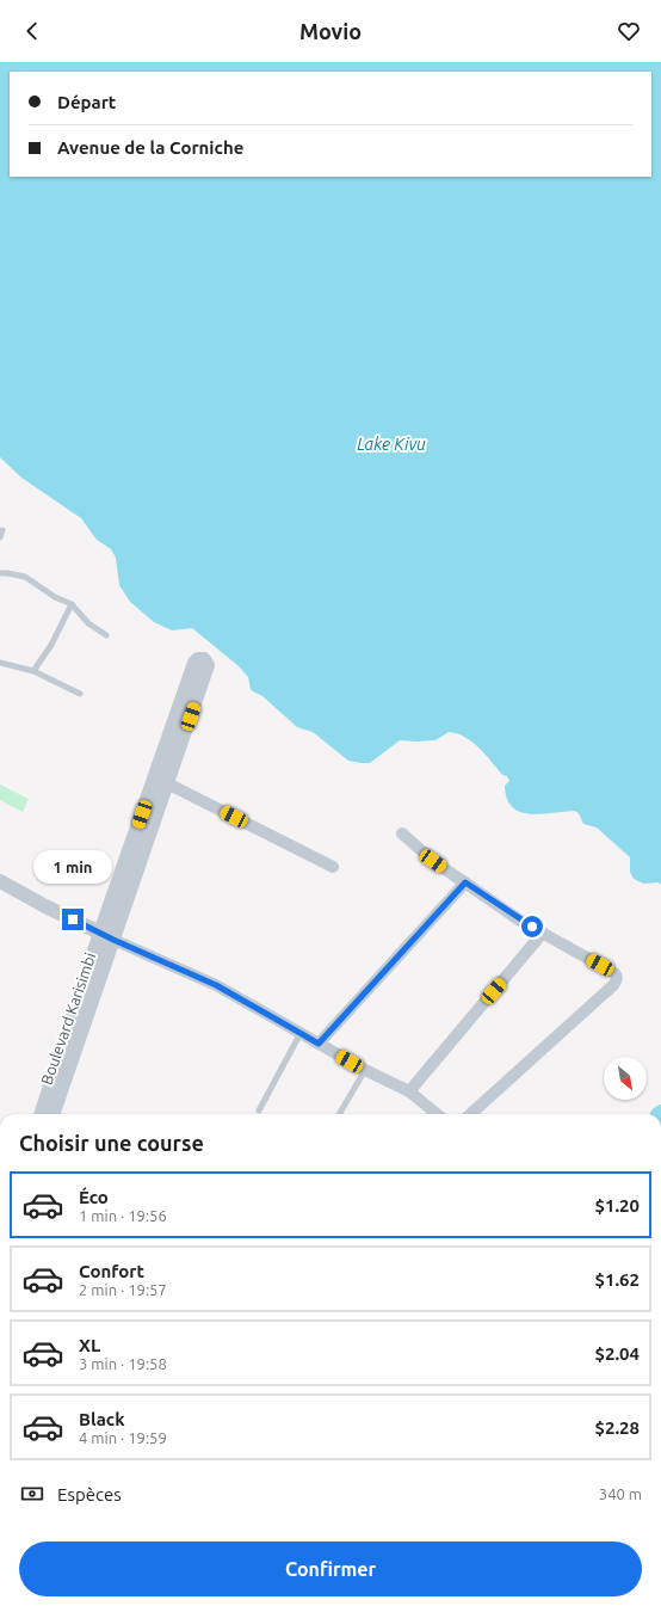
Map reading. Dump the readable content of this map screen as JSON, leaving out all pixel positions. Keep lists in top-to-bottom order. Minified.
{"streets":{"street":["Boulevard Karisimbi"]},"water":["Lake Kivu"],"north":"bottom right","page":{"header":"Movio","banner":["Départ","Avenue de la Corniche"],"bubble":"1 min","heading":"Choisir une course","list":[{"name":"Éco","note":"1 min · 19:56","value":"$1.20"},{"name":"Confort","note":"2 min · 19:57","value":"$1.62"},{"name":"XL","note":"3 min · 19:58","value":"$2.04"},{"name":"Black","note":"4 min · 19:59","value":"$2.28"}],"pay":["Espèces","340 m"],"buttons":"Confirmer"}}
